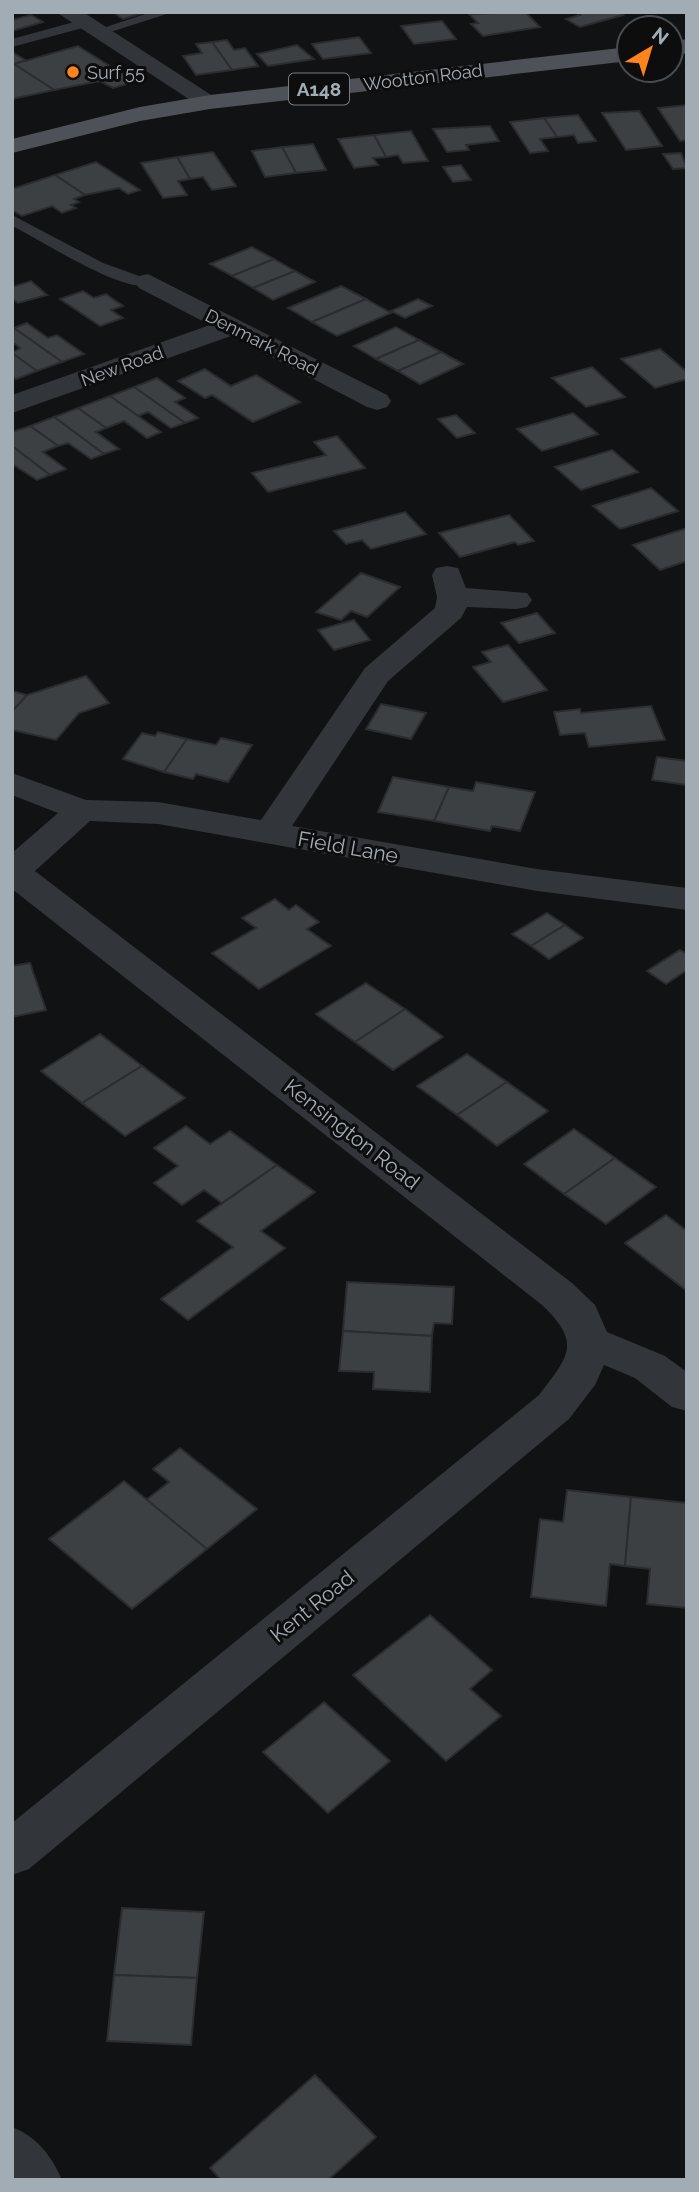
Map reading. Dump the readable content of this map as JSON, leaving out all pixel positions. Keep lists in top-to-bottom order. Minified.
{"streets":{"main road":["Wootton Road","A148"],"street":["Denmark Road","New Road","Field Lane","Kensington Road","Kent Road"]},"crossings":[["Denmark Road","New Road"],["Kensington Road","Kent Road"]],"places":["Surf 55"],"north":"top right"}
